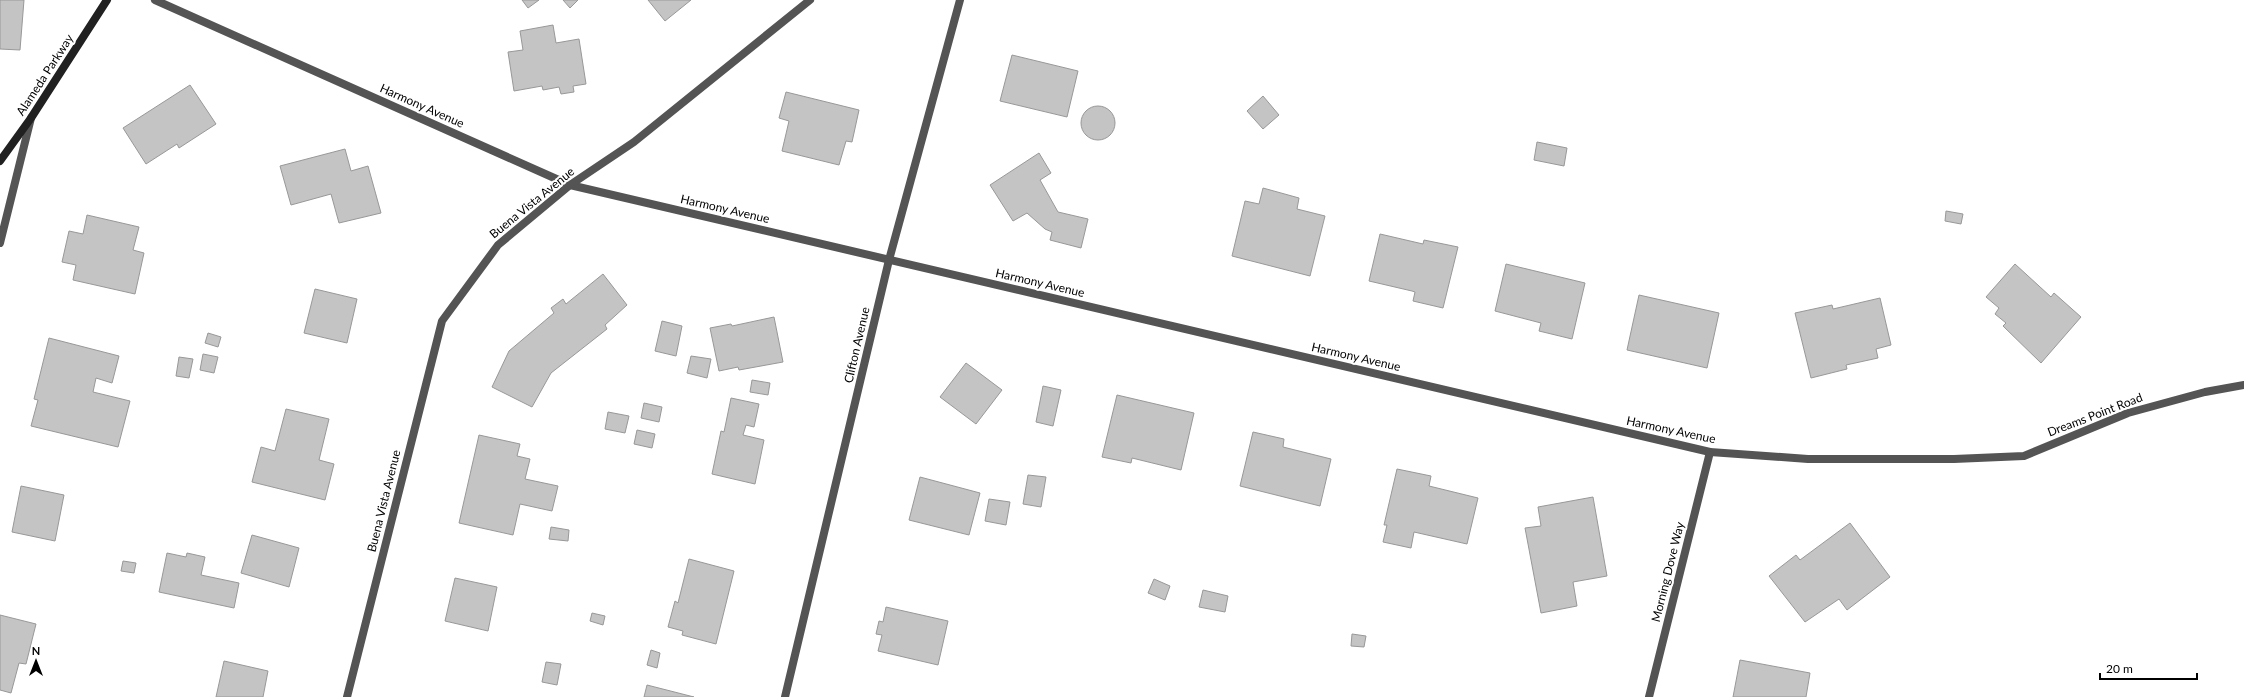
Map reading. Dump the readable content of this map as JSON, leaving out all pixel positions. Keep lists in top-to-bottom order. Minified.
{"streets":{"street":["Alameda Parkway","Harmony Avenue","Buena Vista Avenue","Clifton Avenue","Dreams Point Road","Morning Dove Way"]},"crossings":[["Harmony Avenue","Buena Vista Avenue"],["Harmony Avenue","Clifton Avenue"],["Harmony Avenue","Dreams Point Road"],["Harmony Avenue","Morning Dove Way"]],"scale_bar":"20 m","north":"top"}
